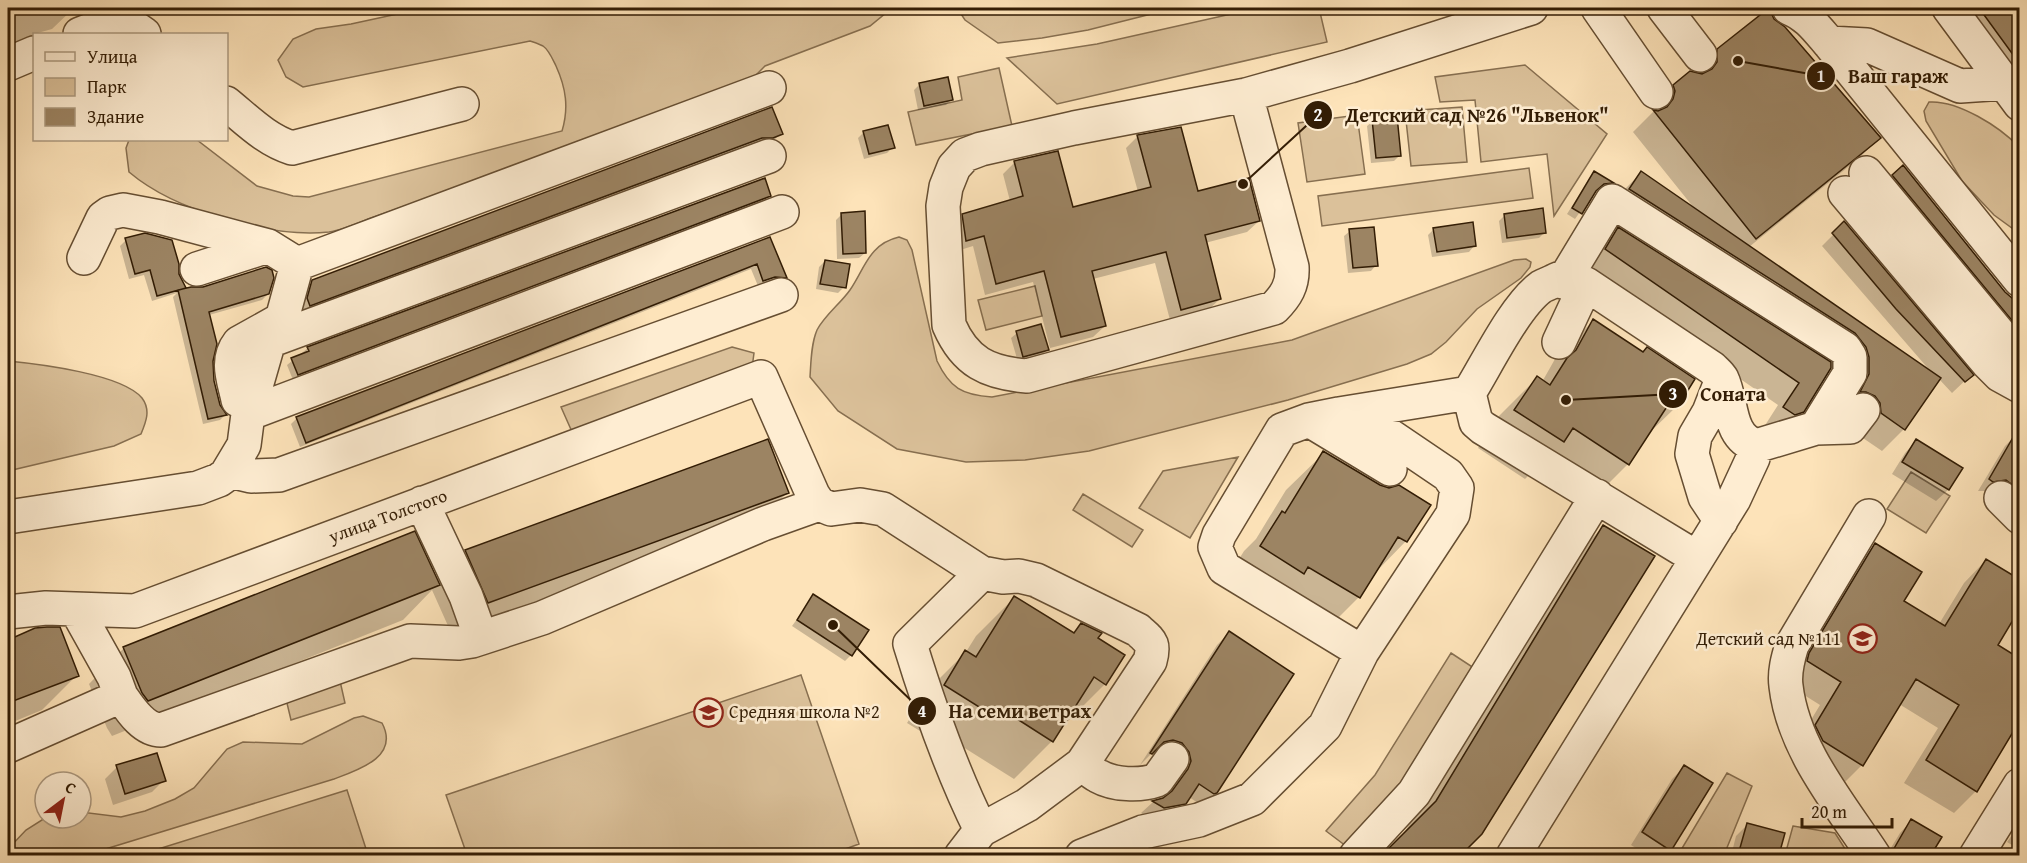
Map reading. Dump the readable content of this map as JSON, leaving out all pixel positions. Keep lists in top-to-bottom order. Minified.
{"streets":{"street":["улица Толстого"]},"places":{"other":["Ваш гараж","Детский сад №26 \"Львенок\"","Соната","На семи ветрах"],"school or university":["Детский сад №111","Средняя школа №2"]},"legend":["Улица","Парк","Здание"],"scale_bar":"20 m","north":"top right"}
